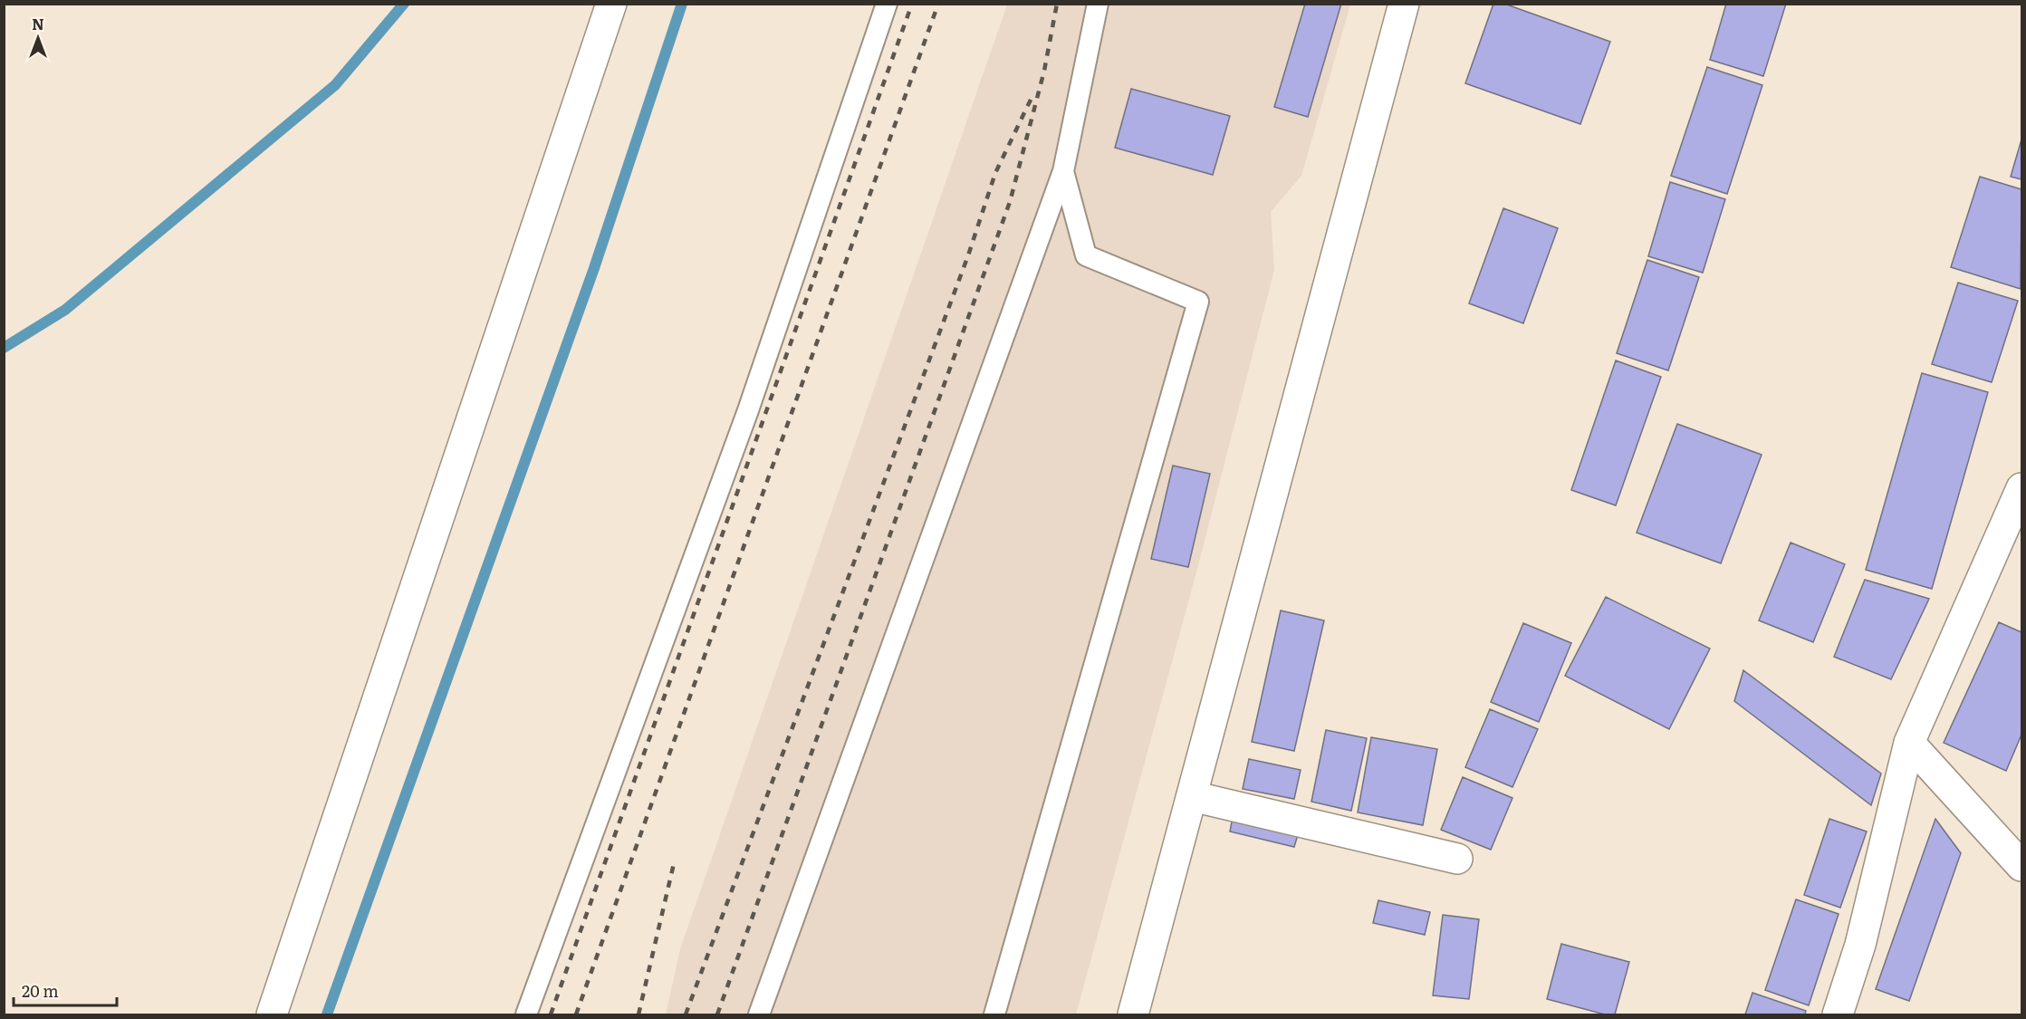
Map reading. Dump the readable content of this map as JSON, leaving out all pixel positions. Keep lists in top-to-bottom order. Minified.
{"scale_bar":"20 m","north":"top"}
